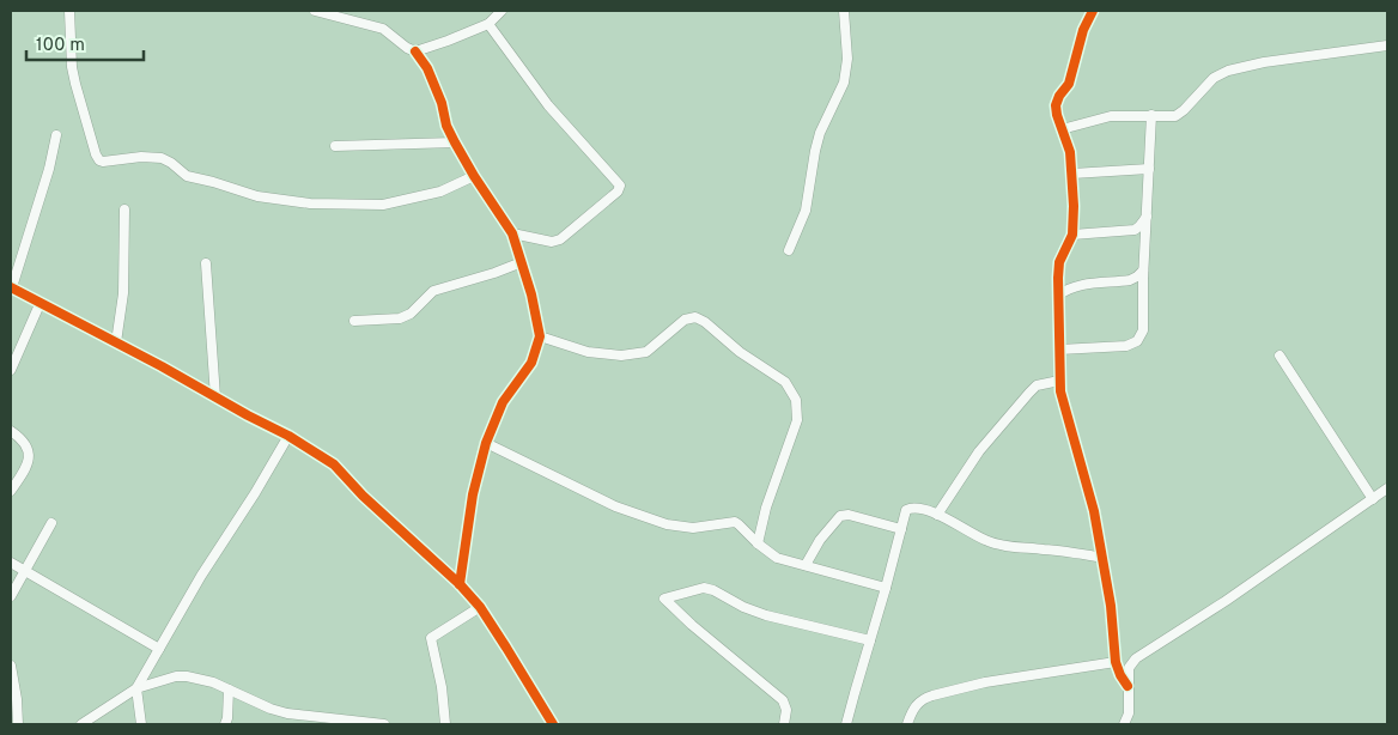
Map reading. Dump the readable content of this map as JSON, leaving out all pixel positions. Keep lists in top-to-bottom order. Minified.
{"scale_bar":"100 m"}
